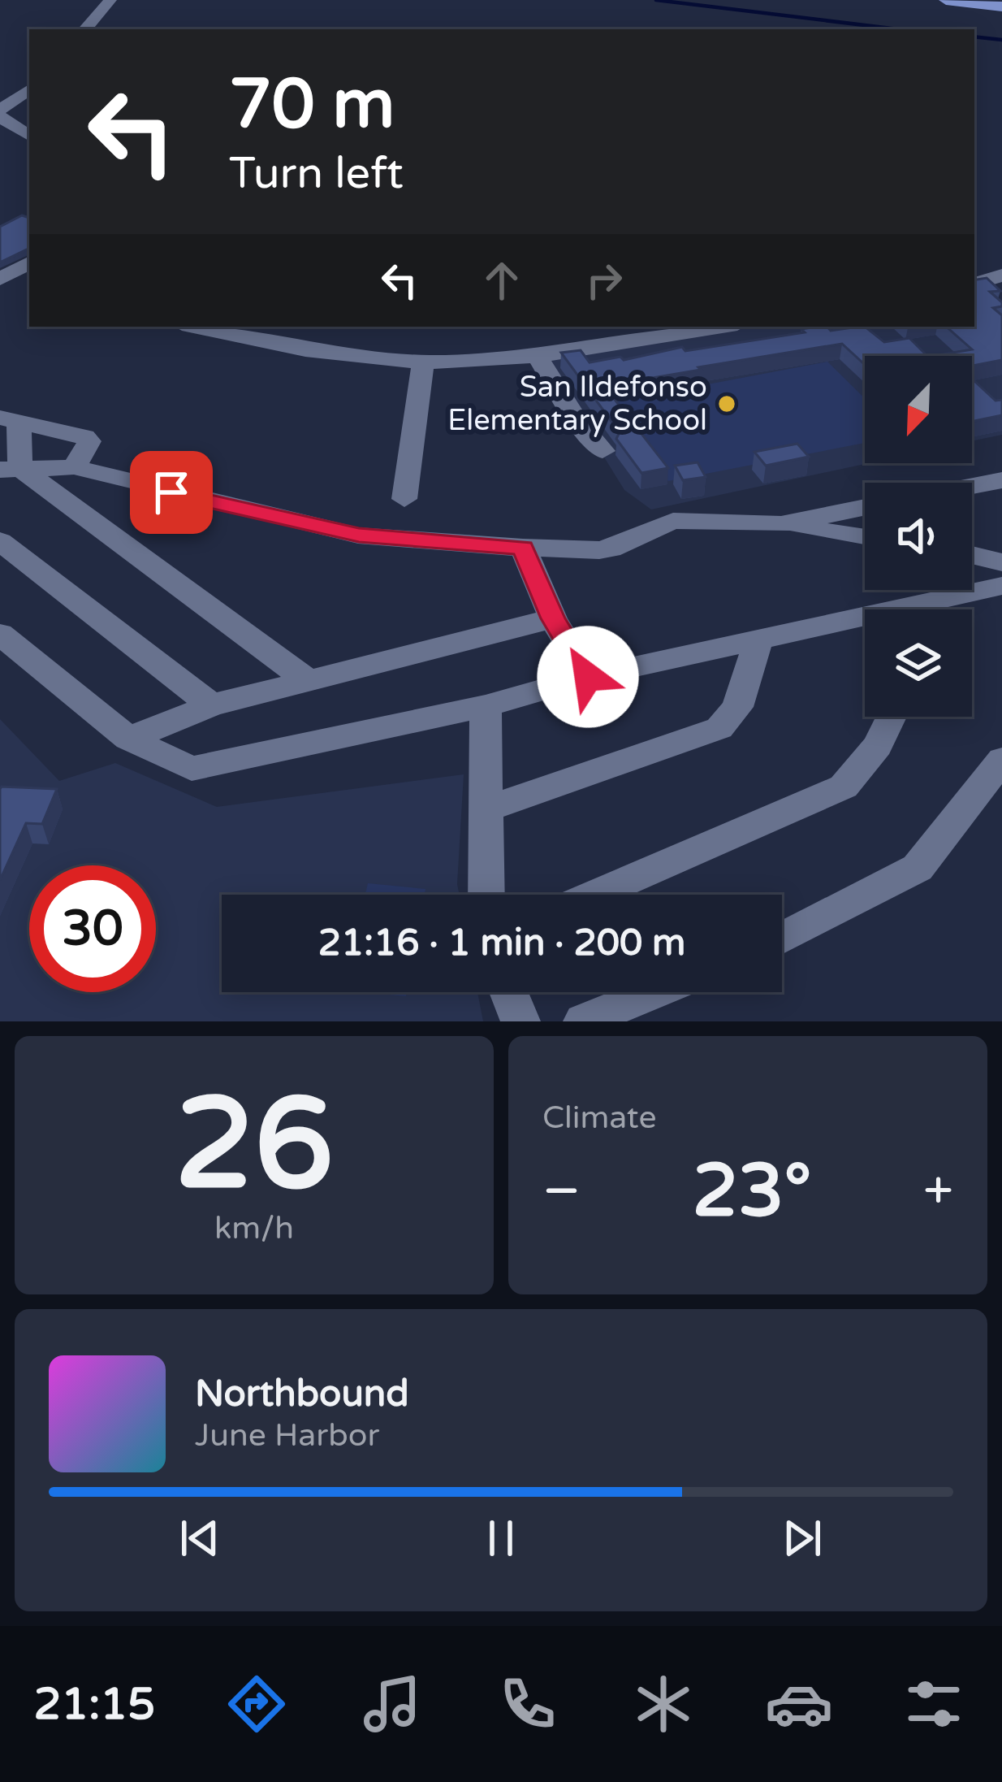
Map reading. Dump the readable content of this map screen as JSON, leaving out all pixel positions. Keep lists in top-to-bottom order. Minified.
{"places":["San Ildefonso Elementary School"],"north":"bottom left","page":{"turn":["70 m","Turn left"],"limit":"30","trip":"21:16 · 1 min · 200 m","tile":[["26","km/h"],"Climate"],"heat":["−","23°","+"],"song":["Northbound","June Harbor"],"tabs":"21:15"}}
